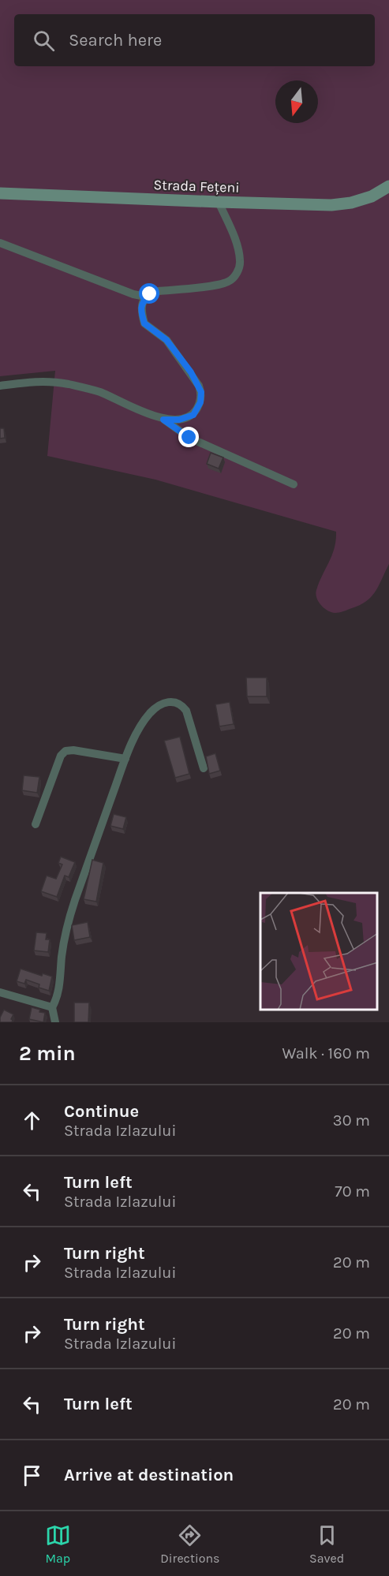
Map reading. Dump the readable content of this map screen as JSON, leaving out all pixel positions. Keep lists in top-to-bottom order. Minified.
{"streets":{"street":["Strada Fețeni"]},"north":"bottom","page":{"search":"Search here","heading":["2 min","Walk · 160 m"],"list":[["Continue","Strada Izlazului","30 m"],["Turn left","Strada Izlazului","70 m"],["Turn right","Strada Izlazului","20 m"],["Turn right","Strada Izlazului","20 m"],["Turn left","20 m"],"Arrive at destination"],"nav":["Map","Directions","Saved"]}}
